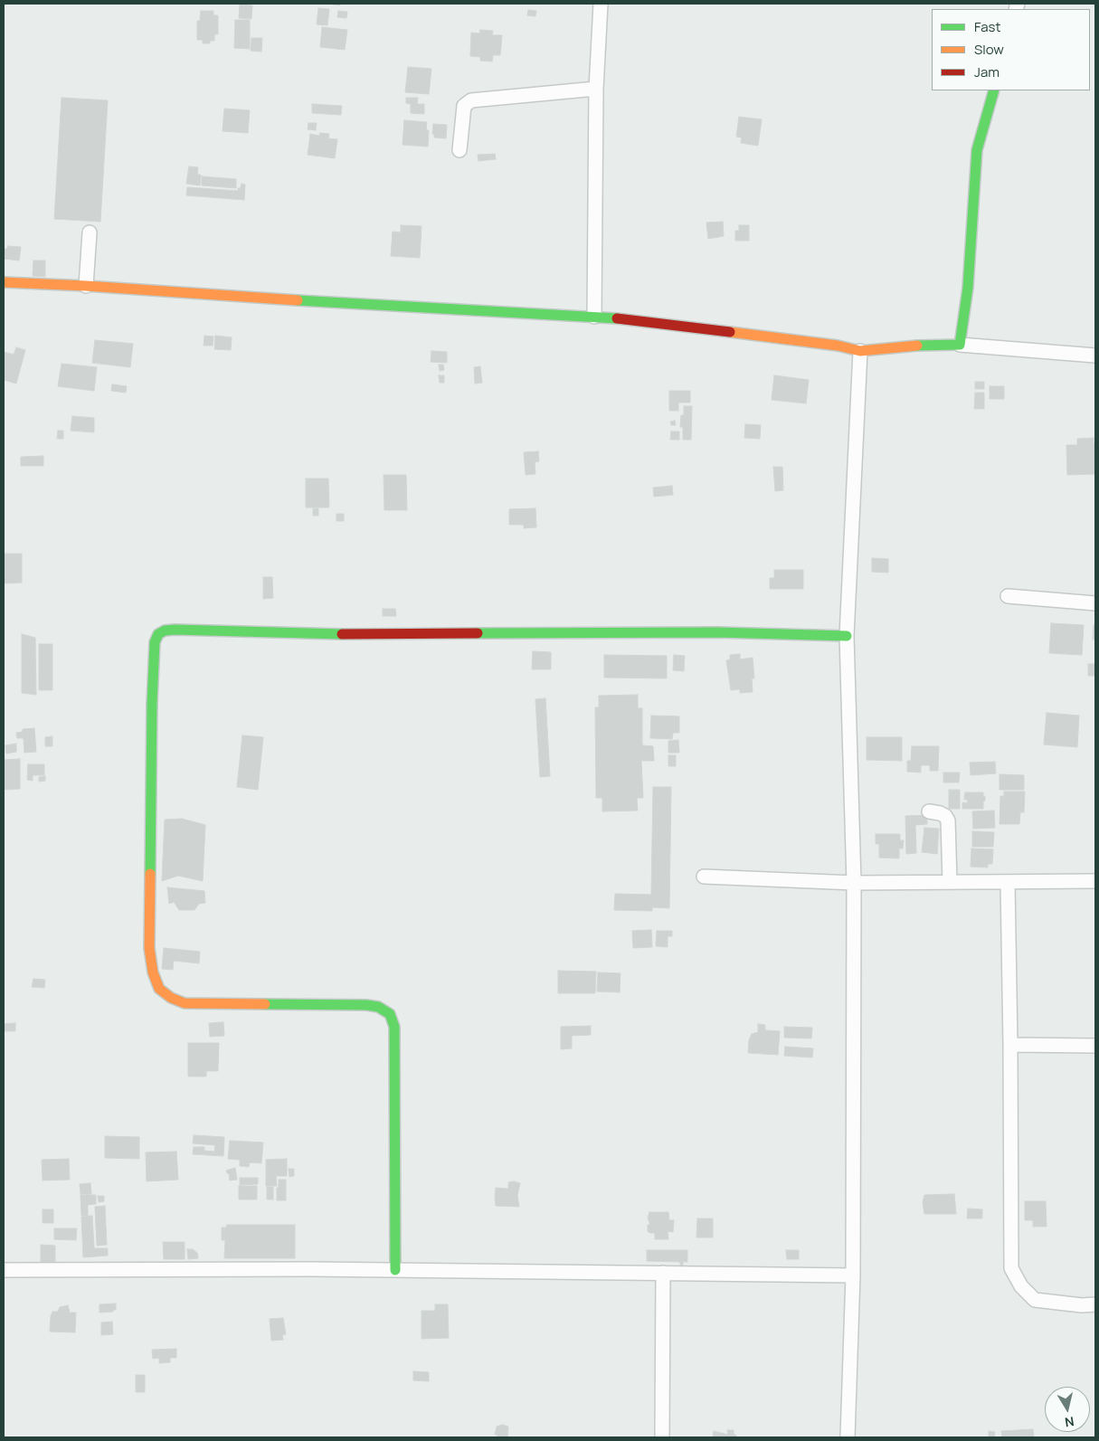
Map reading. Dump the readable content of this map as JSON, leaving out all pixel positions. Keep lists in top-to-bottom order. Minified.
{"legend":["Fast","Slow","Jam"],"north":"bottom"}
